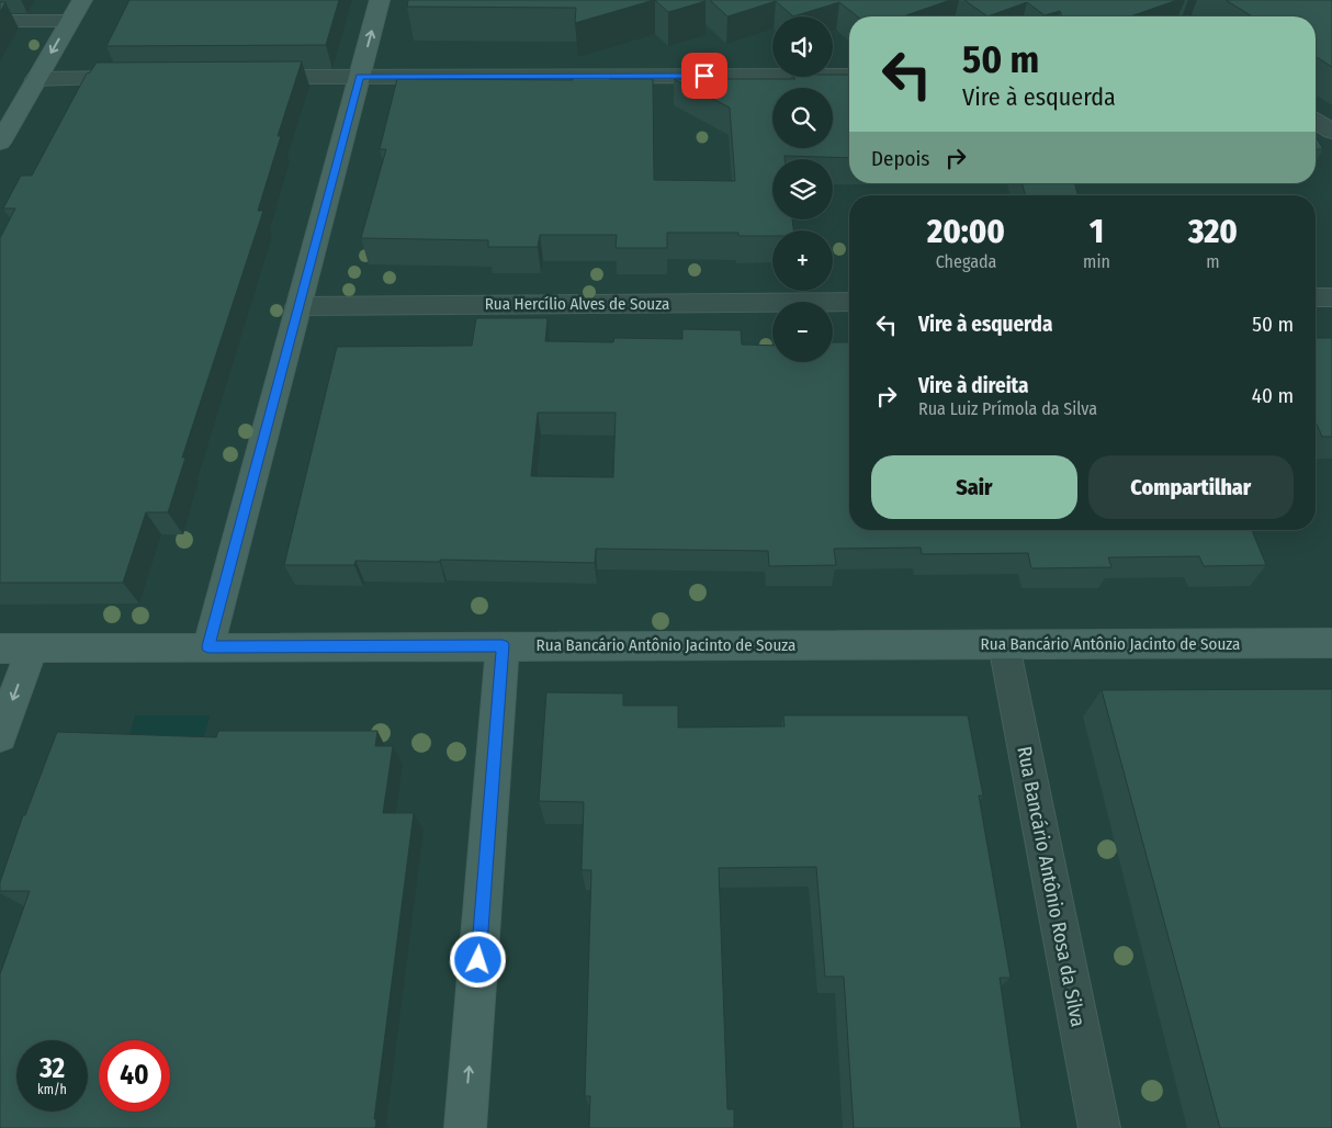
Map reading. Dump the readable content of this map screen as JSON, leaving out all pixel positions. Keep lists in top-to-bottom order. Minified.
{"streets":{"street":["Rua Hercílio Alves de Souza","Rua Bancário Antônio Jacinto de Souza","Rua Bancário Antônio Rosa da Silva"]},"crossings":[["Rua Bancário Antônio Jacinto de Souza","Rua Bancário Antônio Rosa da Silva"]],"page":{"map_buttons":["+","−"],"turn":["50 m","Vire à esquerda"],"then":"Depois","eta":["20:00","Chegada","1","min","320","m"],"list":[{"name":"Vire à esquerda","value":"50 m"},{"name":"Vire à direita","note":"Rua Luiz Prímola da Silva","value":"40 m"}],"buttons":["Sair","Compartilhar"],"speed":"32 km/h","limit":"40"}}
